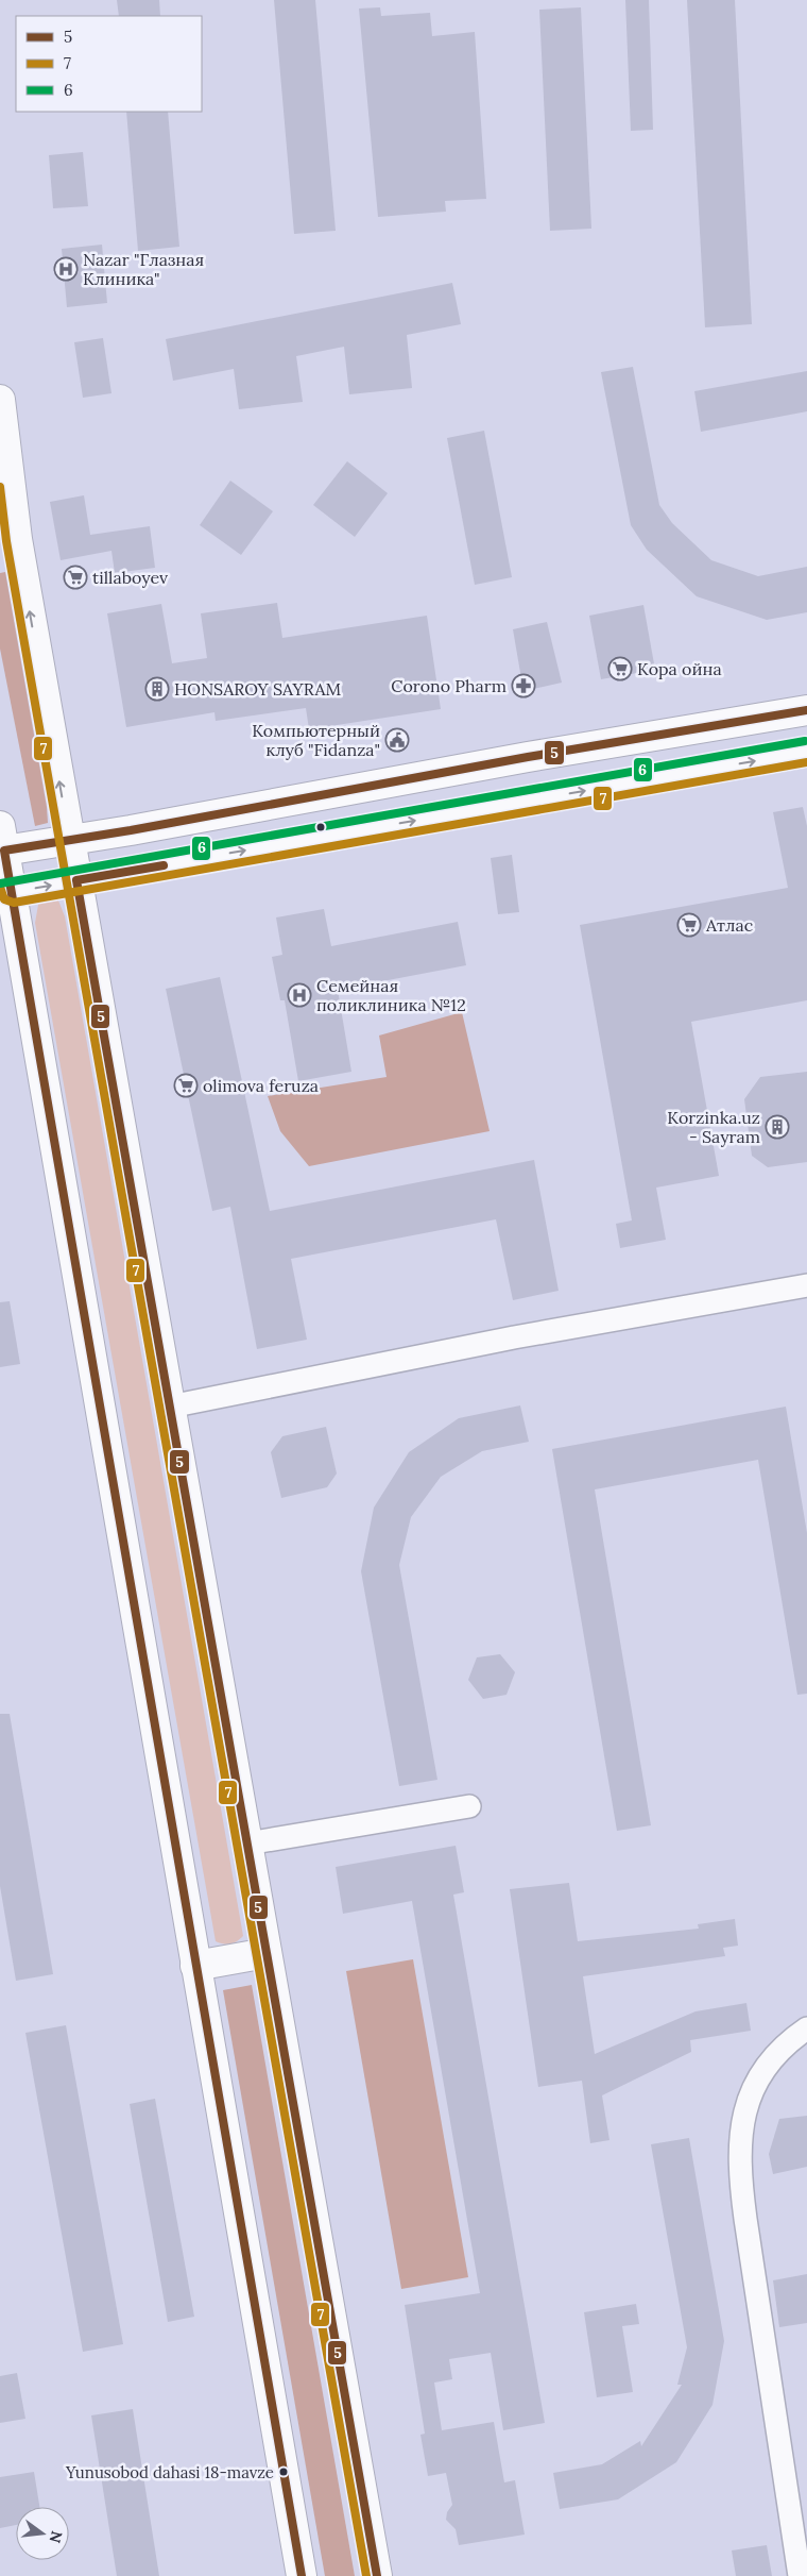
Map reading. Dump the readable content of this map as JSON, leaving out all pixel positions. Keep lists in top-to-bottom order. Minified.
{"places":{"hospital":["Nazar \"Глазная Клиника\"","Семейная поликлиника №12"],"supermarket":["tillaboyev","Кора ойна","Атлас","olimova feruza"],"pharmacy":["Corono Pharm"],"building":["HONSAROY SAYRAM","Korzinka.uz - Sayram"],"public building":["Компьютерный клуб \"Fidanza\""],"other":["Yunusobod dahasi 18-mavze"]},"lines":["transit line 7","transit line 5","transit line 6"],"legend":["5","7","6"],"north":"right"}
